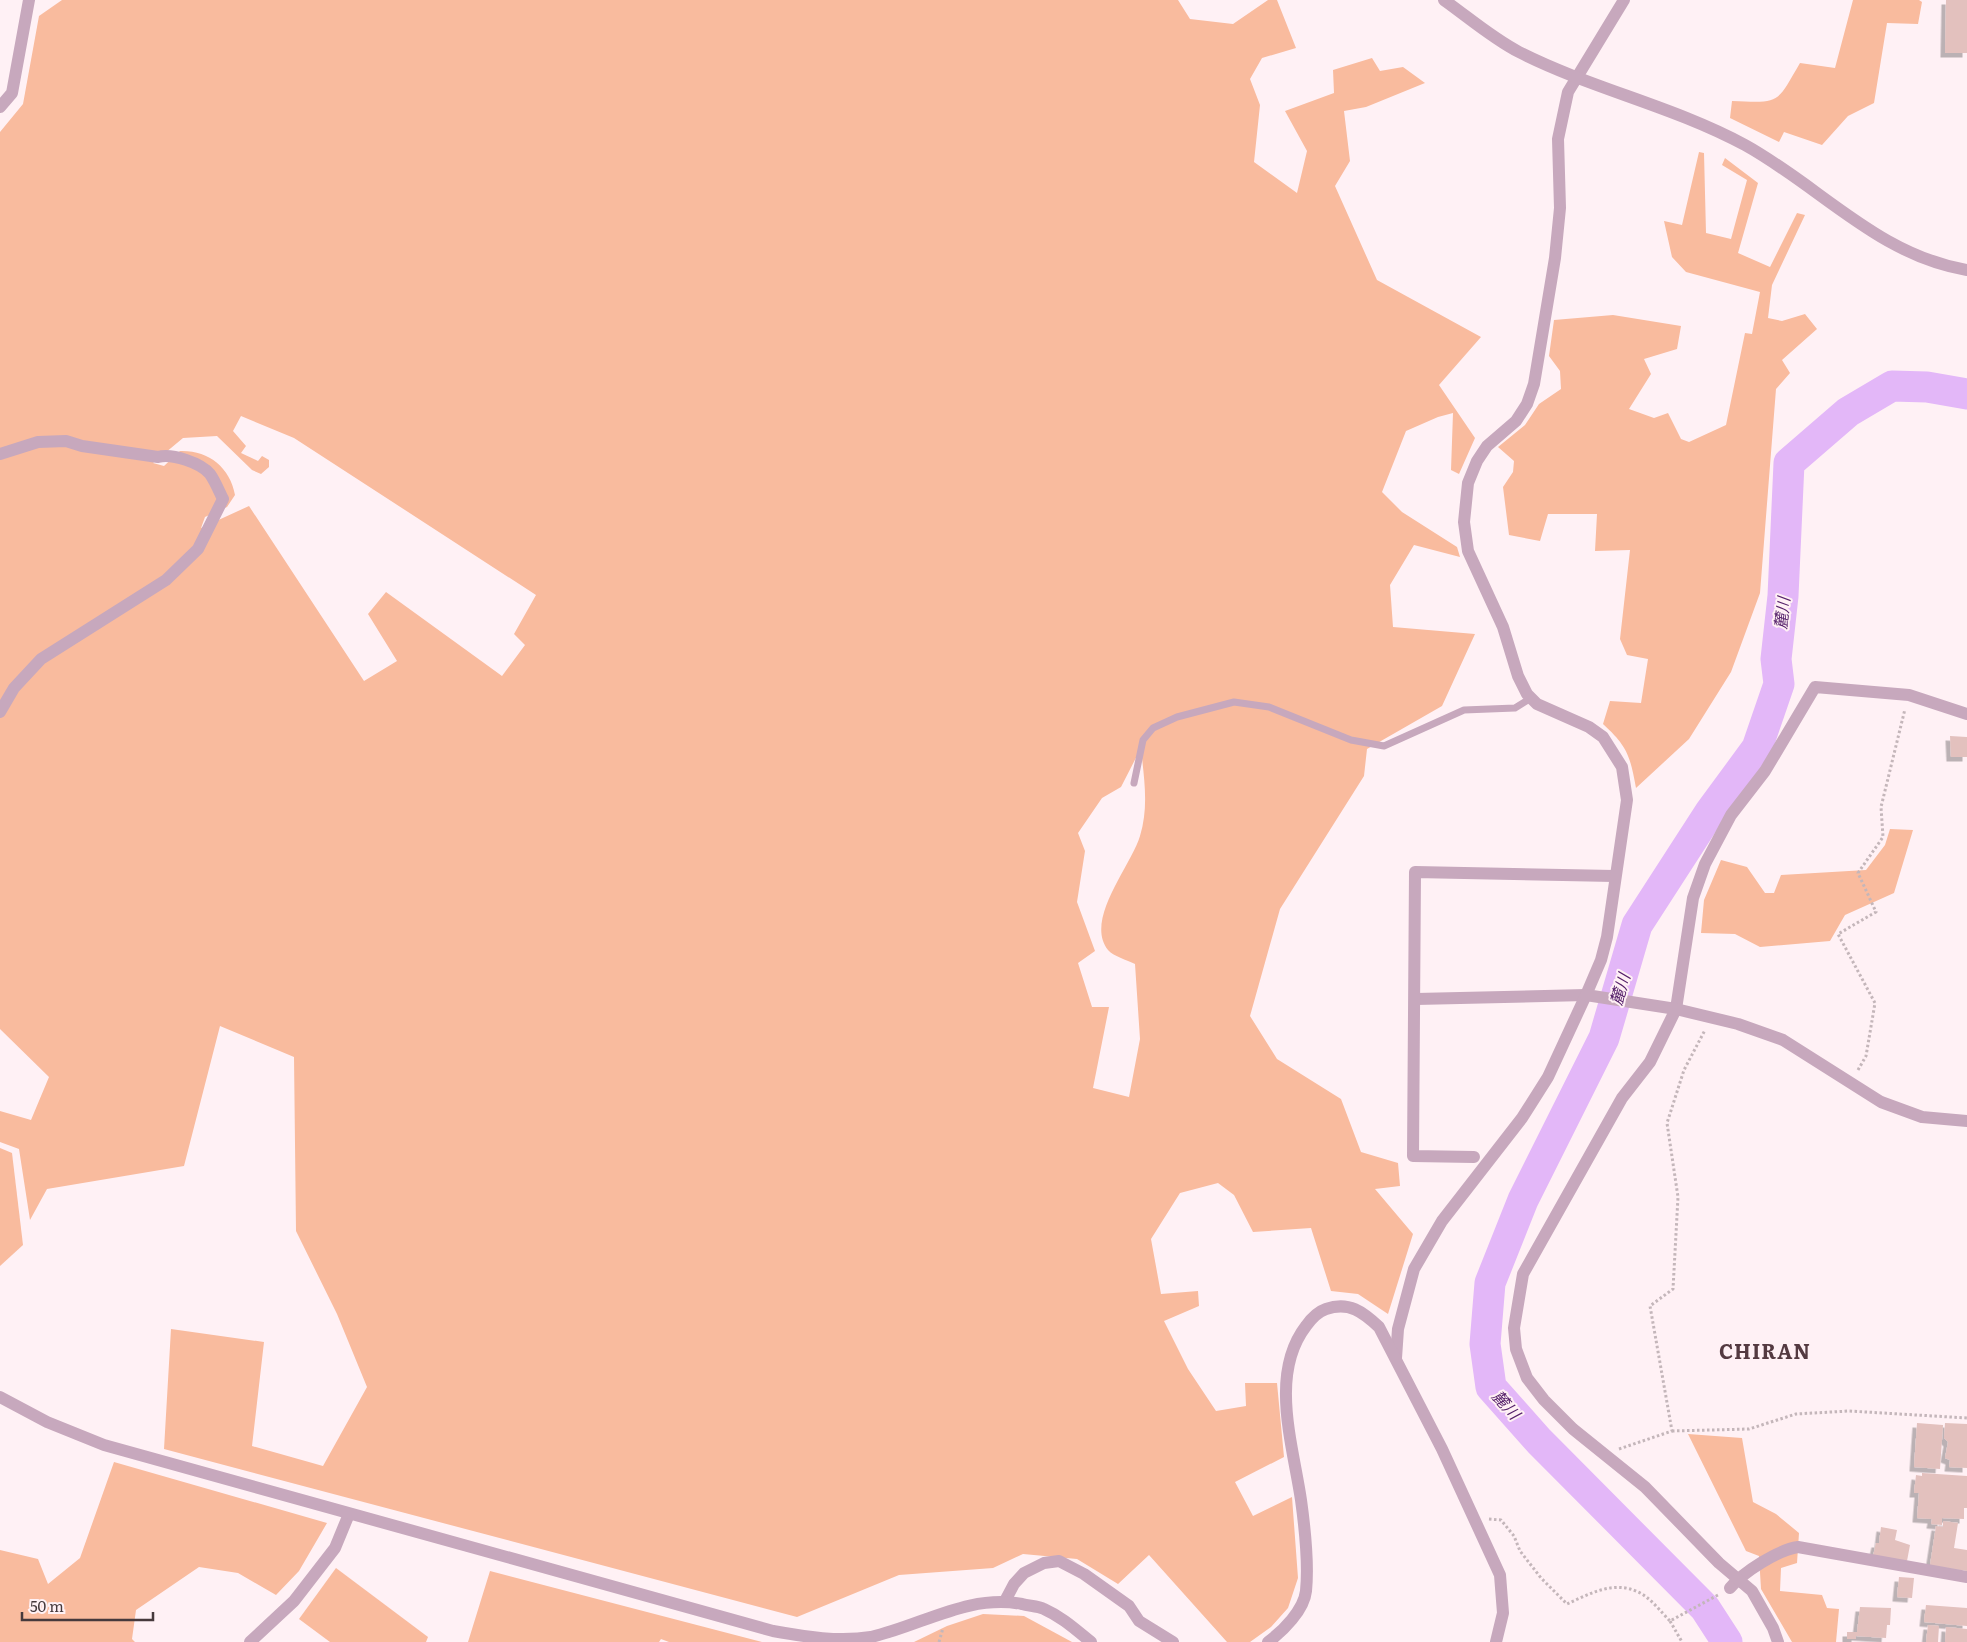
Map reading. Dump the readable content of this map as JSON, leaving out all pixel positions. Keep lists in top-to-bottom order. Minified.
{"districts":["CHIRAN"],"water":["麓川"],"scale_bar":"50 m"}
